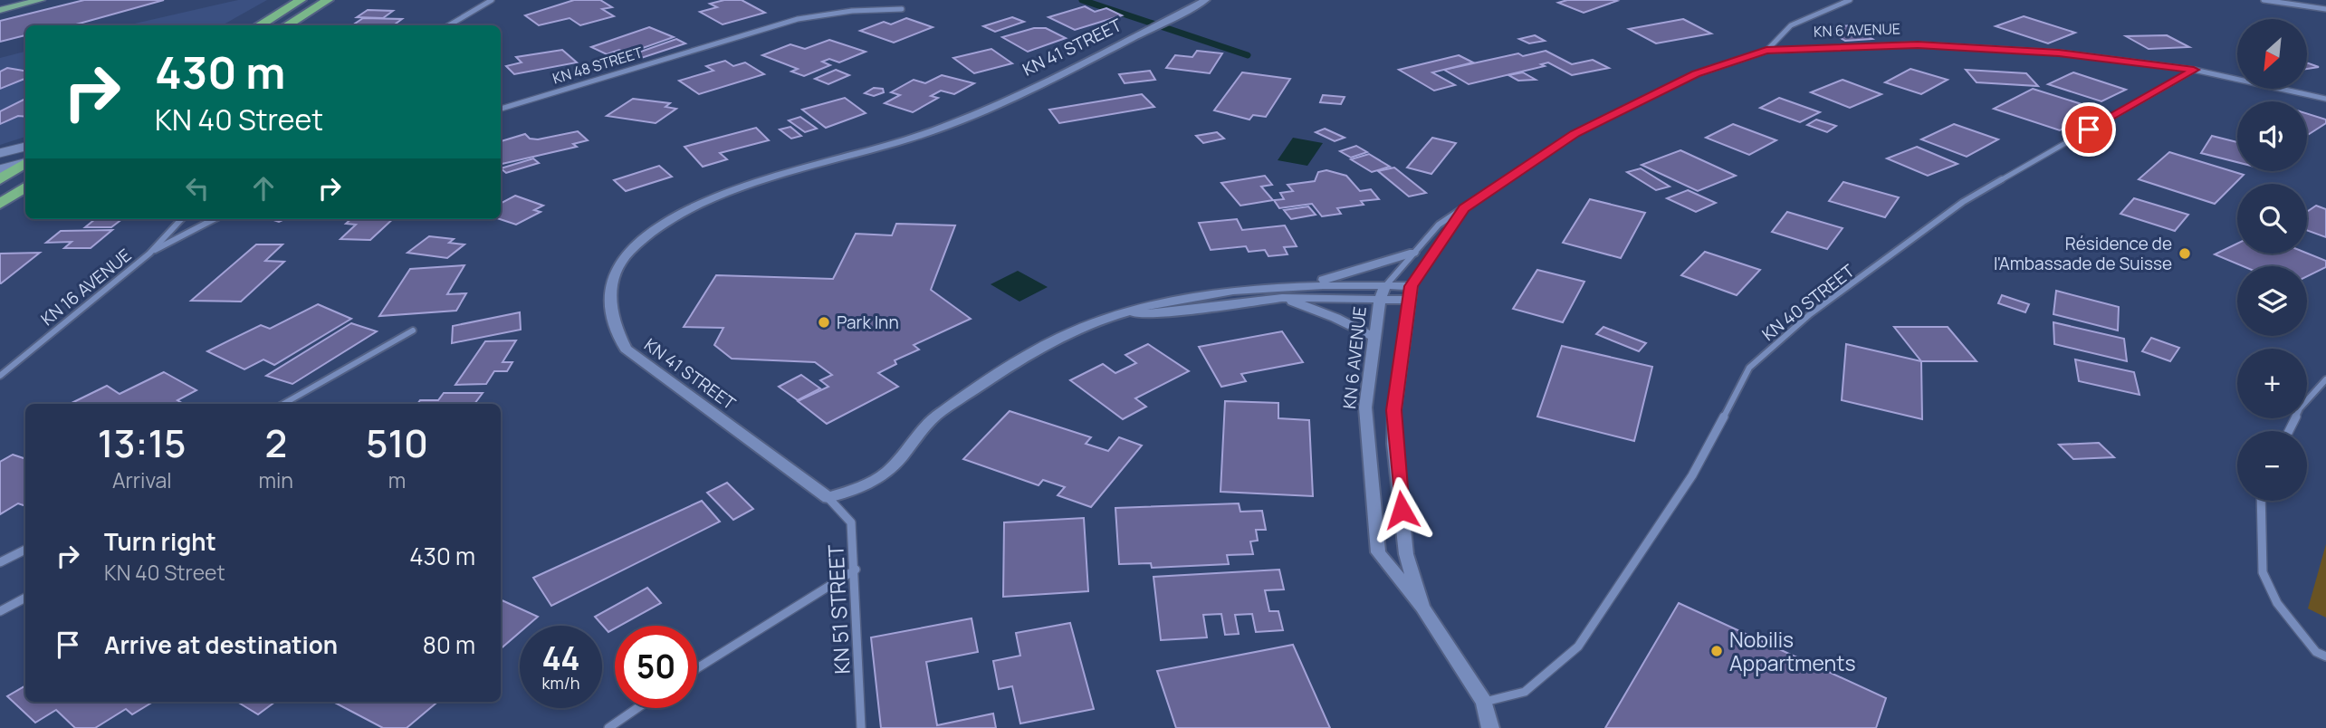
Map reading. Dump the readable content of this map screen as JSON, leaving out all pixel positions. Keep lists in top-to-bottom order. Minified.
{"streets":{"main road":["KN 6 AVENUE","KN 41 STREET"],"street":["KN 48 STREET","KN 16 AVENUE","KN 40 STREET","KN 51 STREET"]},"crossings":[["KN 6 AVENUE","KN 40 STREET"],["KN 41 STREET","KN 51 STREET"]],"places":["Résidence de l'Ambassade de Suisse","Park Inn","Nobilis Appartments"],"north":"bottom left","page":{"map_buttons":["+","−"],"turn":["430 m","KN 40 Street"],"eta":["13:15","Arrival","2","min","510","m"],"list":[{"name":"Turn right","note":"KN 40 Street","value":"430 m"},{"name":"Arrive at destination","value":"80 m"}],"speed":"44 km/h","limit":"50"}}
